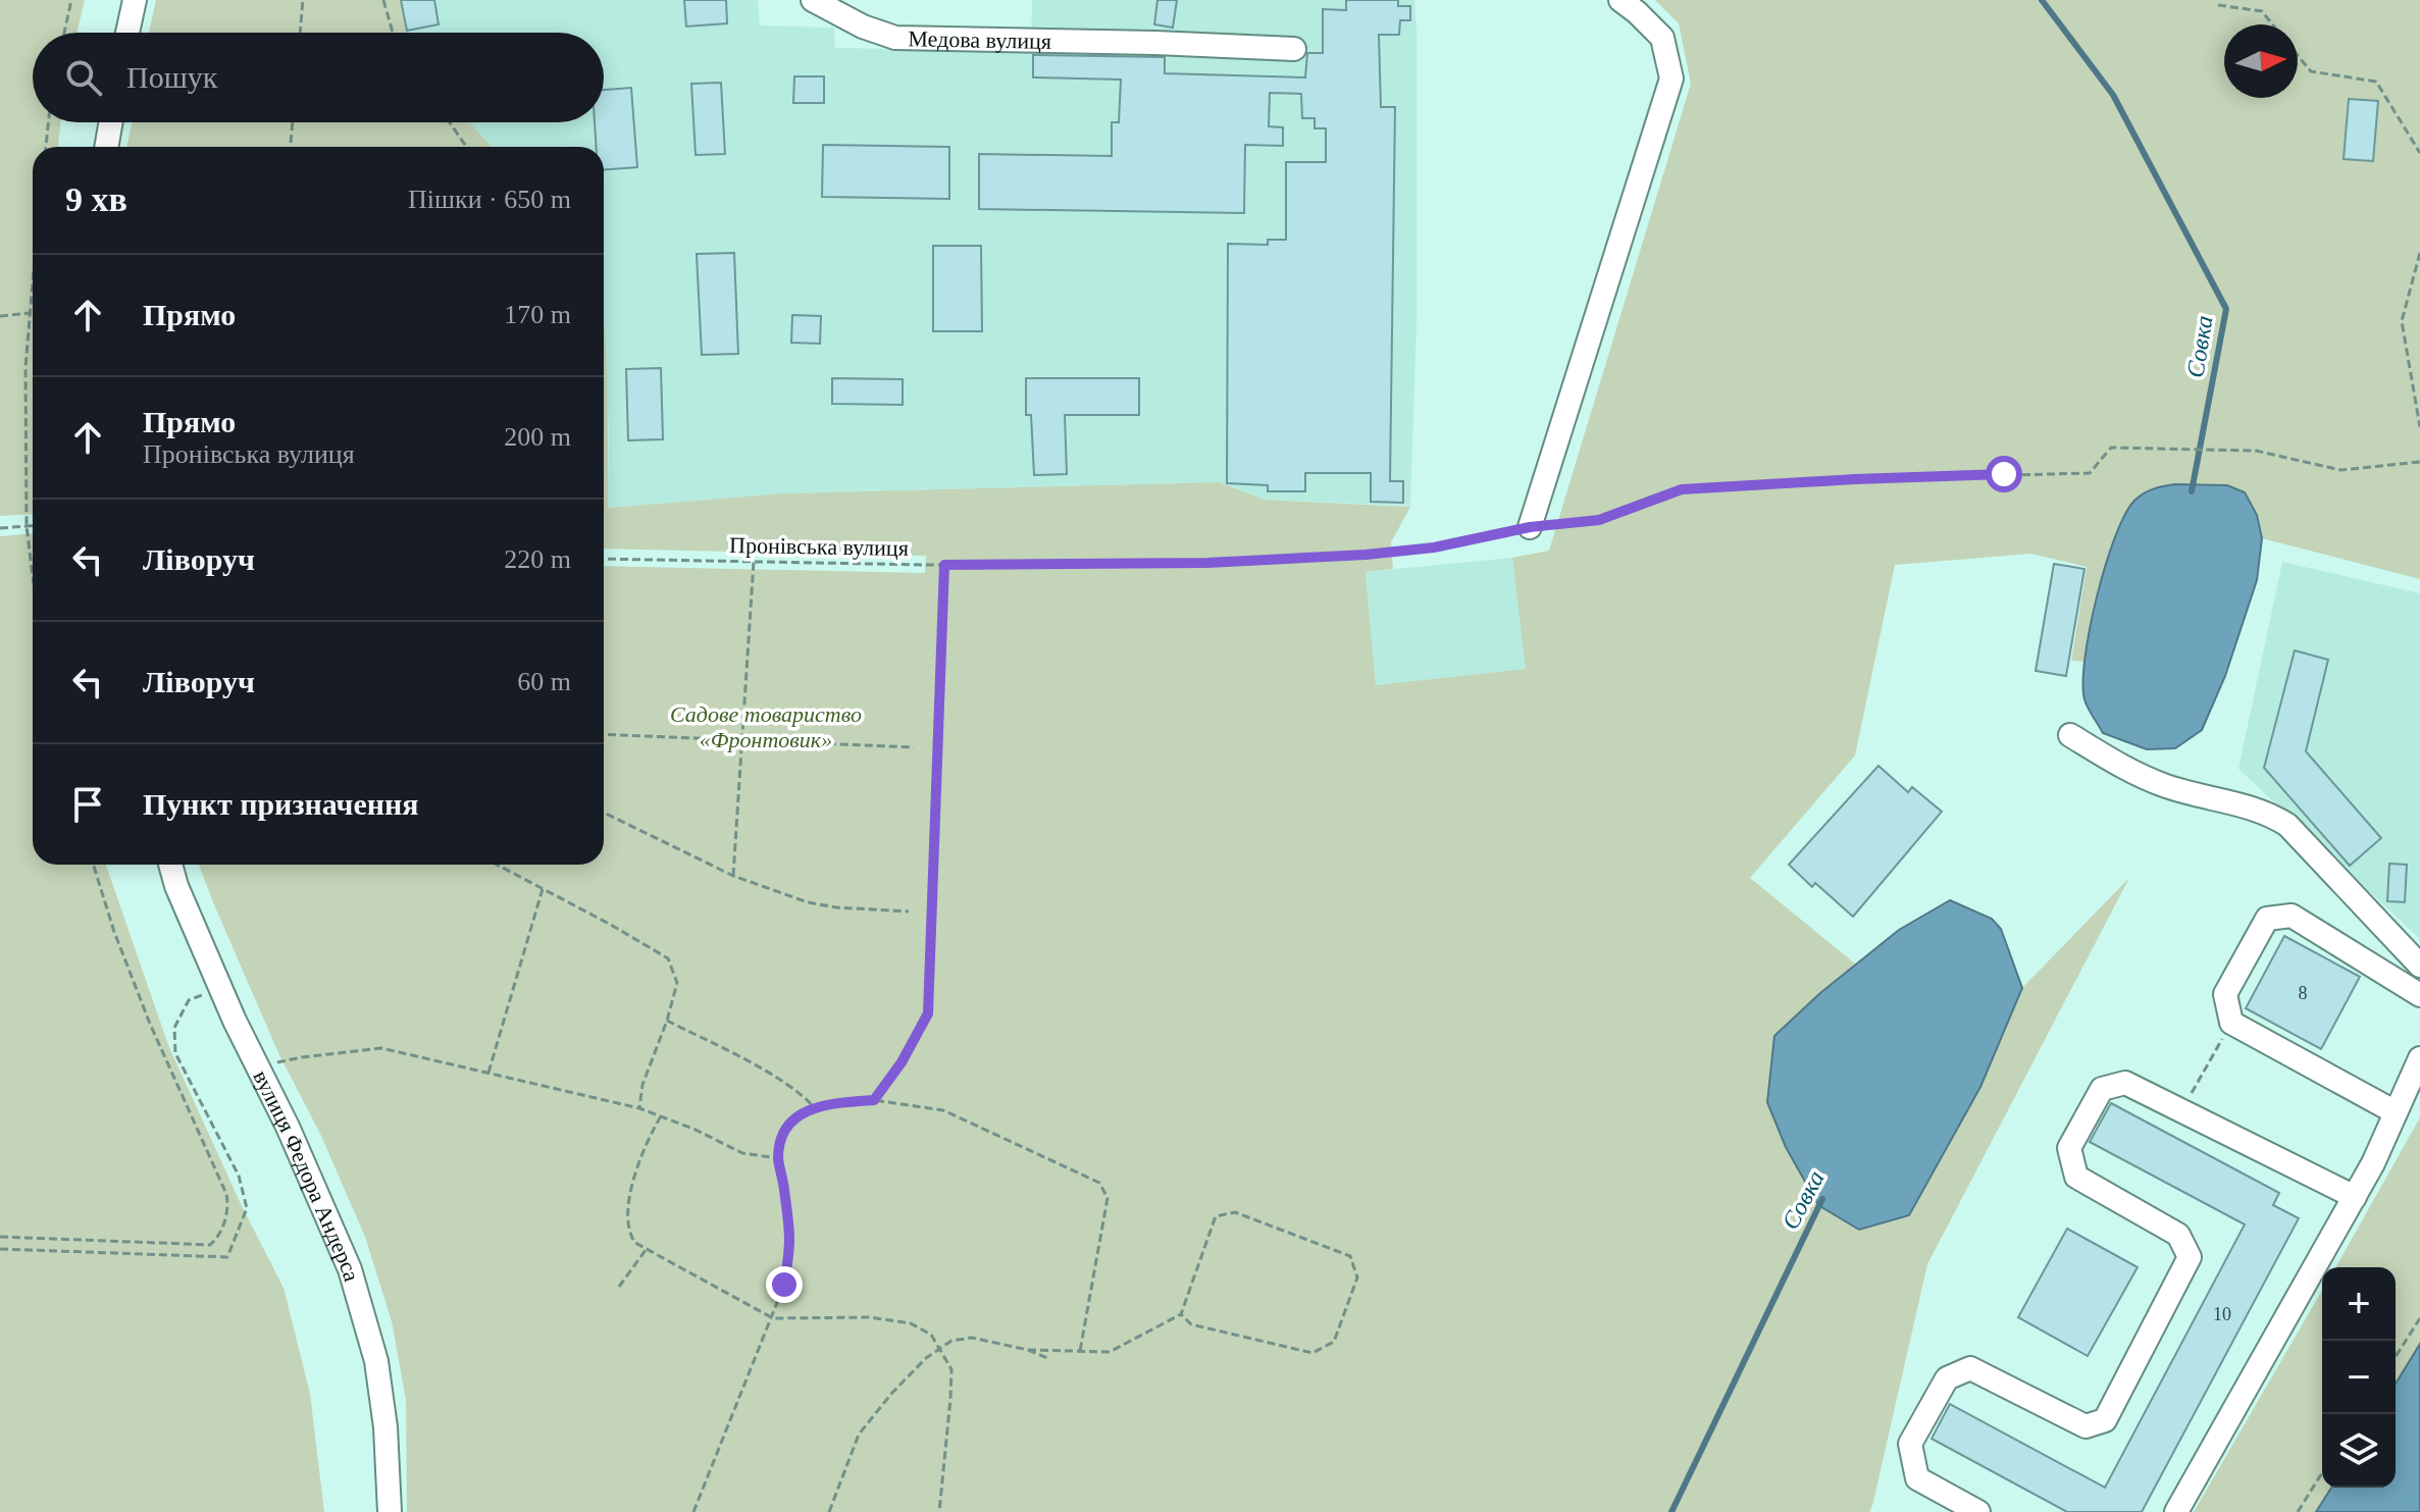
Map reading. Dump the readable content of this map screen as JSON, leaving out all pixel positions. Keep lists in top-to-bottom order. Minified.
{"streets":{"street":["Медова вулиця","вулиця Федора Андерса"],"path":["Пронівська вулиця"]},"water":["Совка"],"parks":["Садове товариство «Фронтовик»"],"house_numbers":["8","10"],"north":"right","page":{"search":"Пошук","heading":["9 хв","Пішки · 650 m"],"list":[["Прямо","170 m"],["Прямо","Пронівська вулиця","200 m"],["Ліворуч","220 m"],["Ліворуч","60 m"],"Пункт призначення"],"map_buttons":["+","−"]}}
